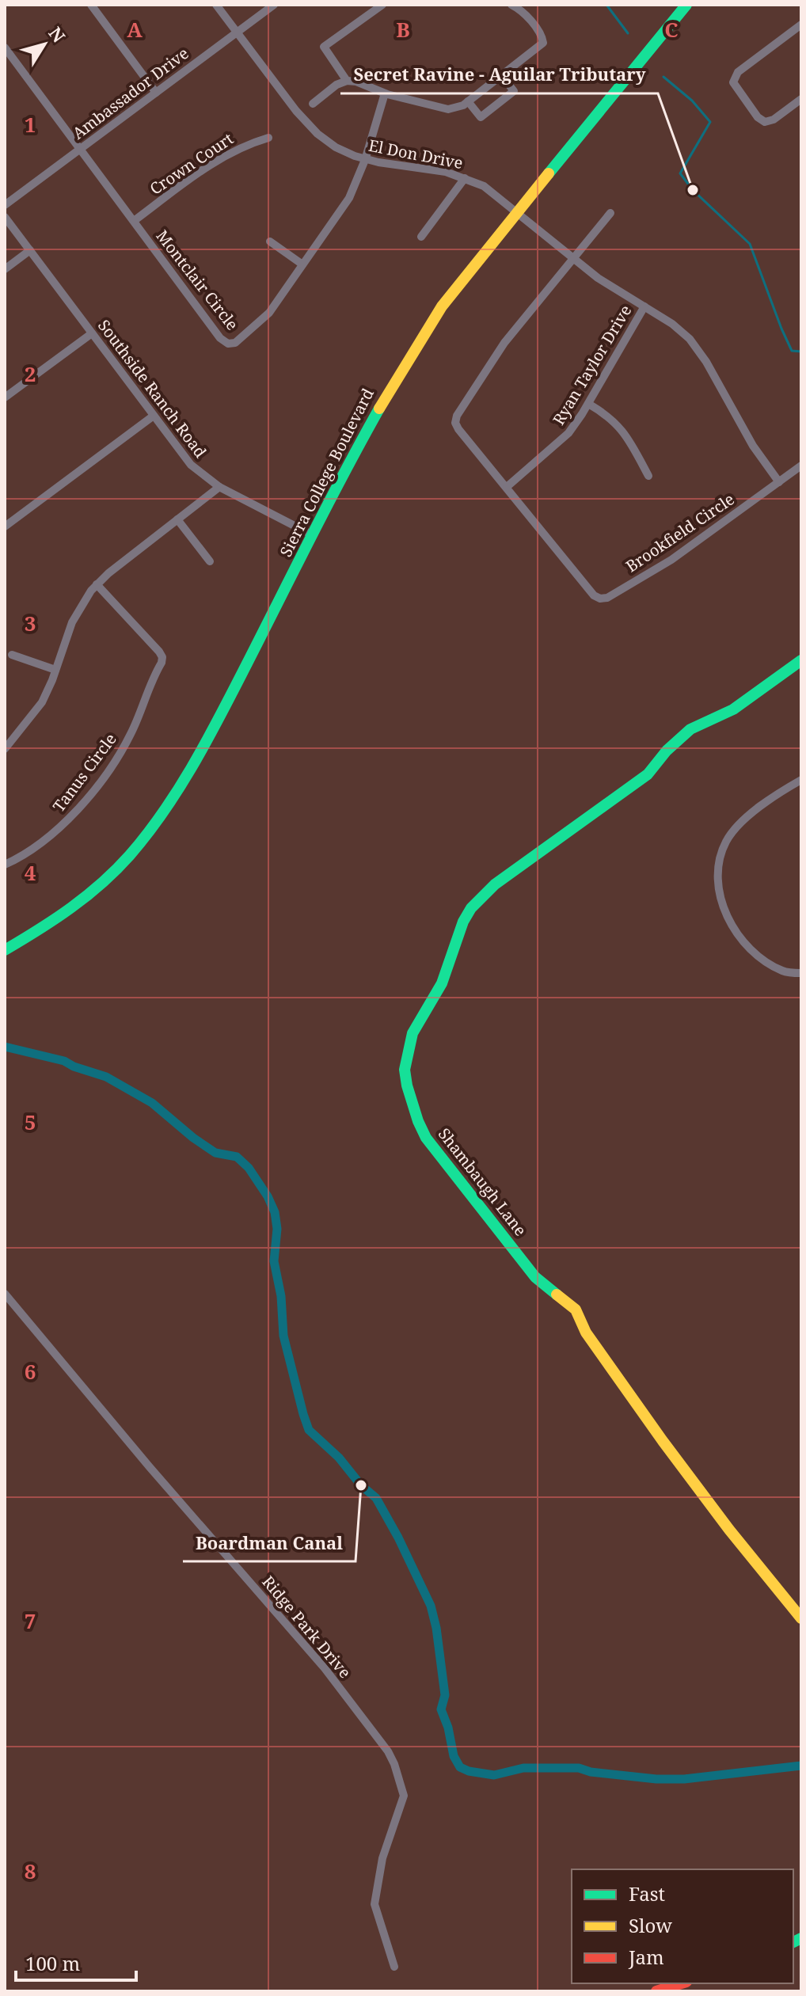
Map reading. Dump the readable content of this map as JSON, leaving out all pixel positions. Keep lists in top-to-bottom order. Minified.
{"streets":{"street":["Ambassador Drive","El Don Drive","Crown Court","Montclair Circle","Ryan Taylor Drive","Southside Ranch Road","Sierra College Boulevard","Brookfield Circle","Tanus Circle","Shambaugh Lane","Ridge Park Drive"]},"crossings":[["Ambassador Drive","El Don Drive"],["Ambassador Drive","Montclair Circle"],["El Don Drive","Montclair Circle"],["El Don Drive","Sierra College Boulevard"],["Crown Court","Montclair Circle"],["Ryan Taylor Drive","Brookfield Circle"],["Southside Ranch Road","Sierra College Boulevard"]],"places":["Secret Ravine - Aguilar Tributary","Boardman Canal"],"legend":["Fast","Slow","Jam"],"scale_bar":"100 m","north":"top right","grid":{"columns":["A","B","C"],"rows":["1","2","3","4","5","6","7","8"]}}
